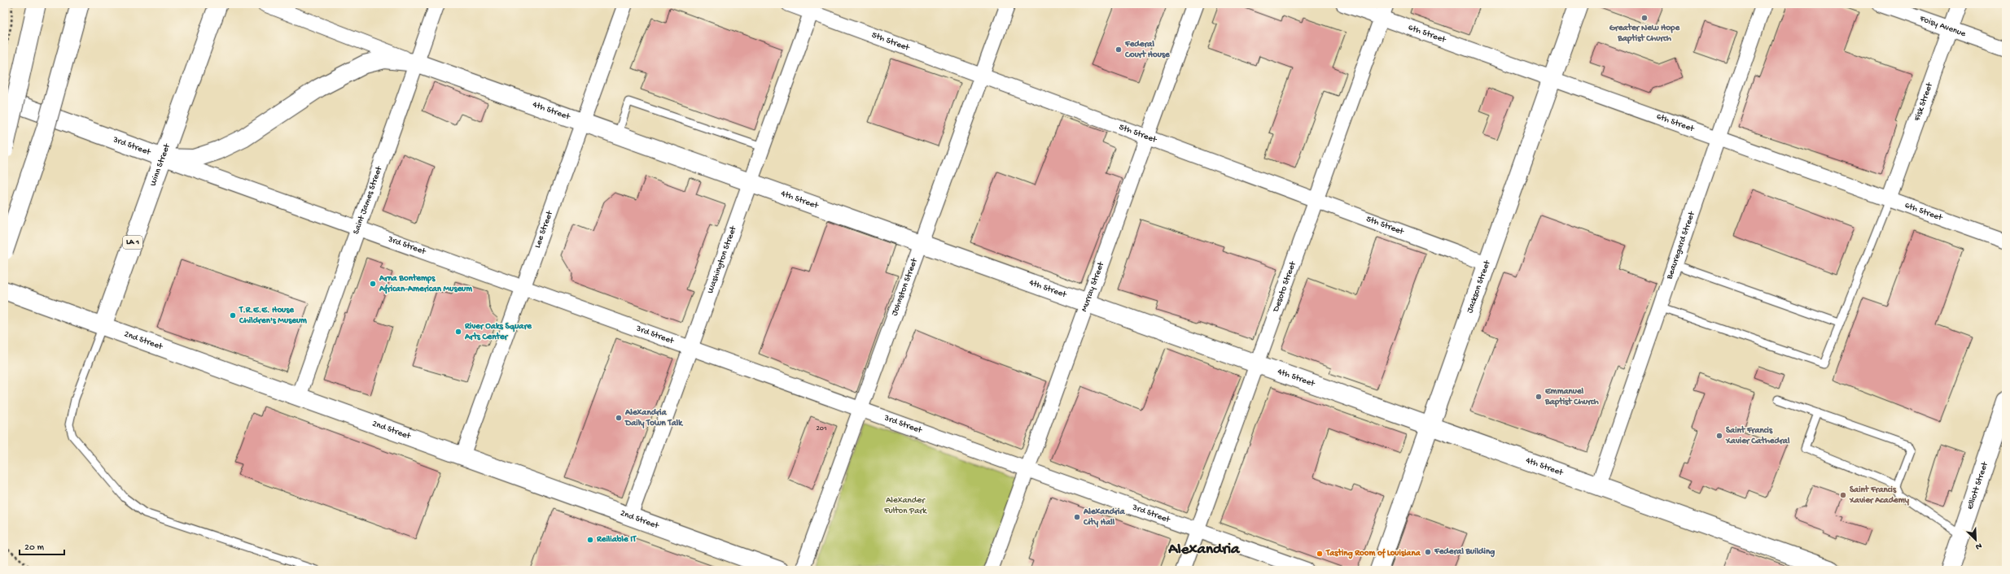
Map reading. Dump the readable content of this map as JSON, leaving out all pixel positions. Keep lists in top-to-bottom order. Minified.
{"streets":{"main road":["4th Street","3rd Street","Winn Street","LA 1","Jackson Street","2nd Street","Elliott Street"],"street":["Foisy Avenue","6th Street","5th Street","Fisk Street","Saint James Street","Lee Street","Beauregard Street","Washington Street","Johnston Street","Murray Street","Desoto Street"]},"crossings":[["Foisy Avenue","Fisk Street"],["6th Street","Fisk Street"],["6th Street","Beauregard Street"],["6th Street","Desoto Street"],["6th Street","Jackson Street"],["5th Street","Washington Street"],["5th Street","Johnston Street"],["5th Street","Murray Street"],["5th Street","Desoto Street"],["5th Street","Jackson Street"],["4th Street","Saint James Street"],["4th Street","Lee Street"],["4th Street","Beauregard Street"],["4th Street","Washington Street"],["4th Street","Johnston Street"],["4th Street","Murray Street"],["4th Street","Desoto Street"],["4th Street","Jackson Street"],["3rd Street","Winn Street"],["3rd Street","Saint James Street"],["3rd Street","Lee Street"],["3rd Street","Washington Street"],["3rd Street","Johnston Street"],["3rd Street","Murray Street"],["3rd Street","Desoto Street"],["Winn Street","2nd Street"],["Saint James Street","2nd Street"],["Lee Street","2nd Street"],["Washington Street","2nd Street"]],"districts":["Alexandria"],"parks":["Alexander Fulton Park"],"places":["Greater New Hope Baptist Church","Federal Court House","Arna Bontemps African-American Museum","T.R.E.E. House Children's Museum","River Oaks Square Arts Center","Emmanuel Baptist Church","Alexandria Daily Town Talk","Saint Francis Xavier Cathedral","Saint Francis Xavier Academy","Alexandria City Hall","Reiliable IT","Federal Building","Tasting Room of Louisiana"],"house_numbers":["201"],"scale_bar":"20 m","north":"bottom right"}
